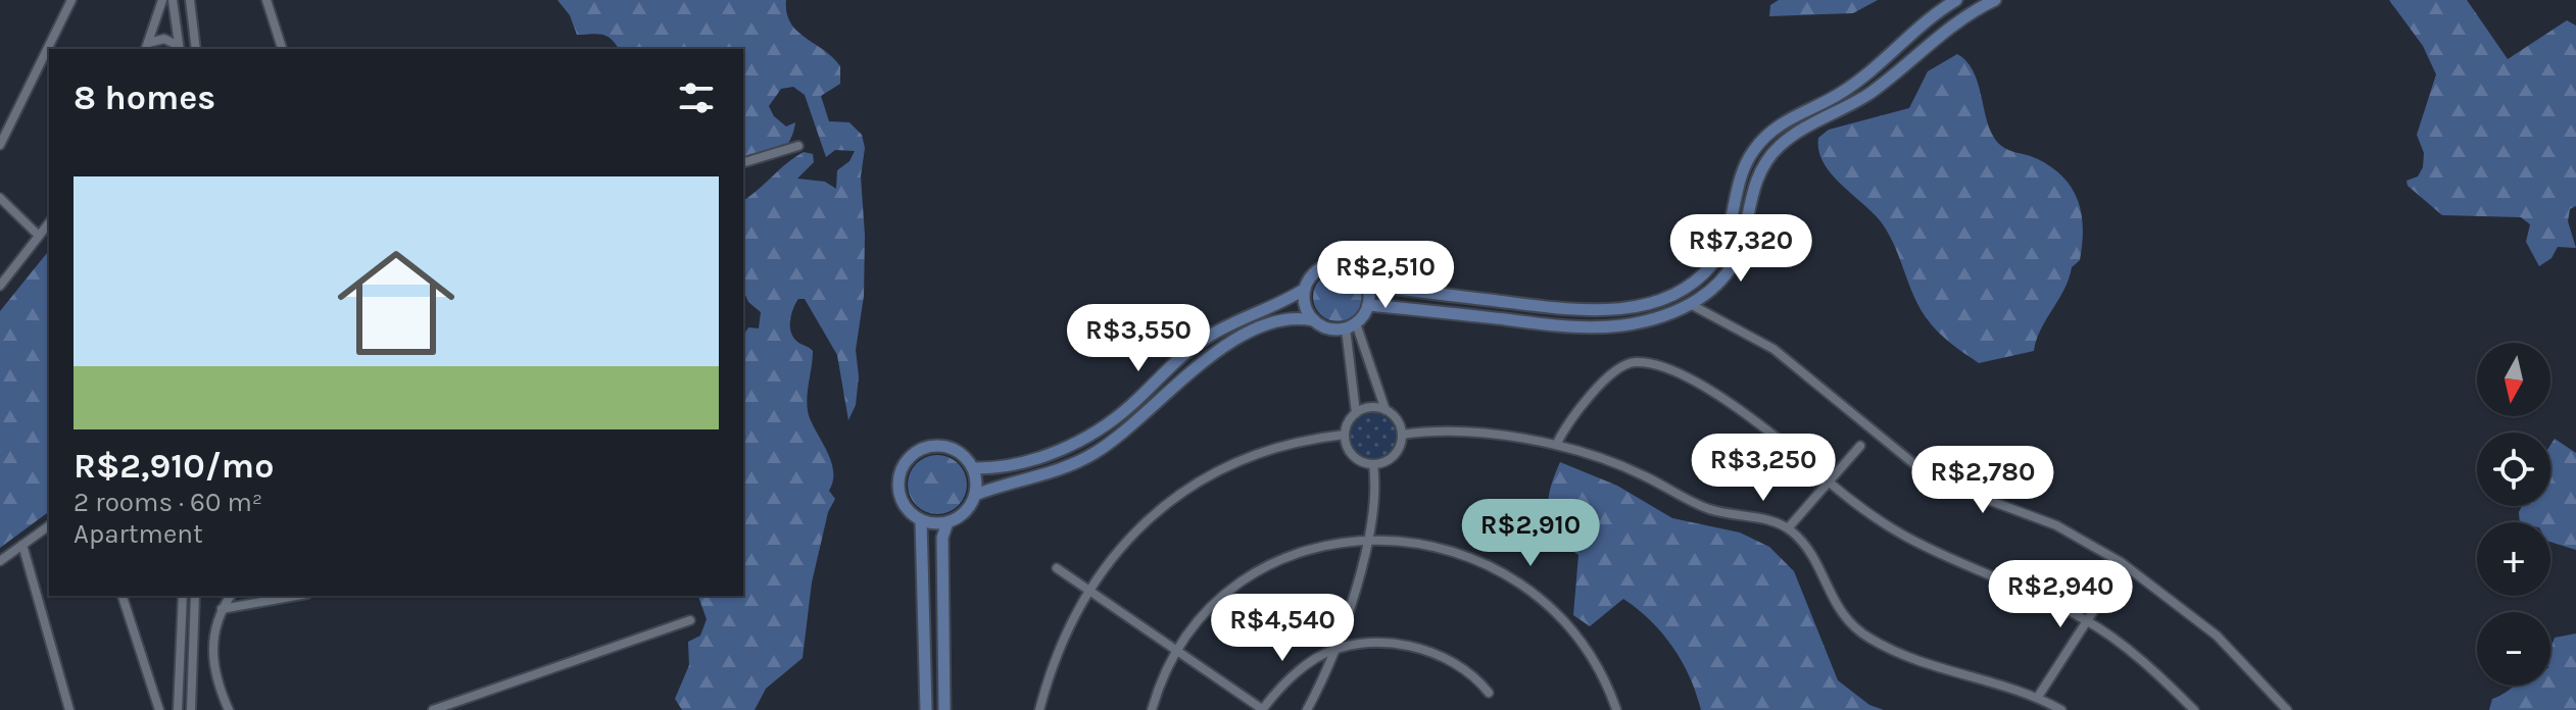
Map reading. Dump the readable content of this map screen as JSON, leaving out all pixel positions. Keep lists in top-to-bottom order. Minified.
{"north":"bottom","page":{"heading":"8 homes","list":[{"name":"R$2,910/mo","note":"2 rooms · 60 m² · Apartment"}],"price":["R$7,320","R$2,510","R$3,550","R$3,250","R$2,780","R$2,910","R$2,940","R$4,540"],"map_buttons":["+","−"]}}
